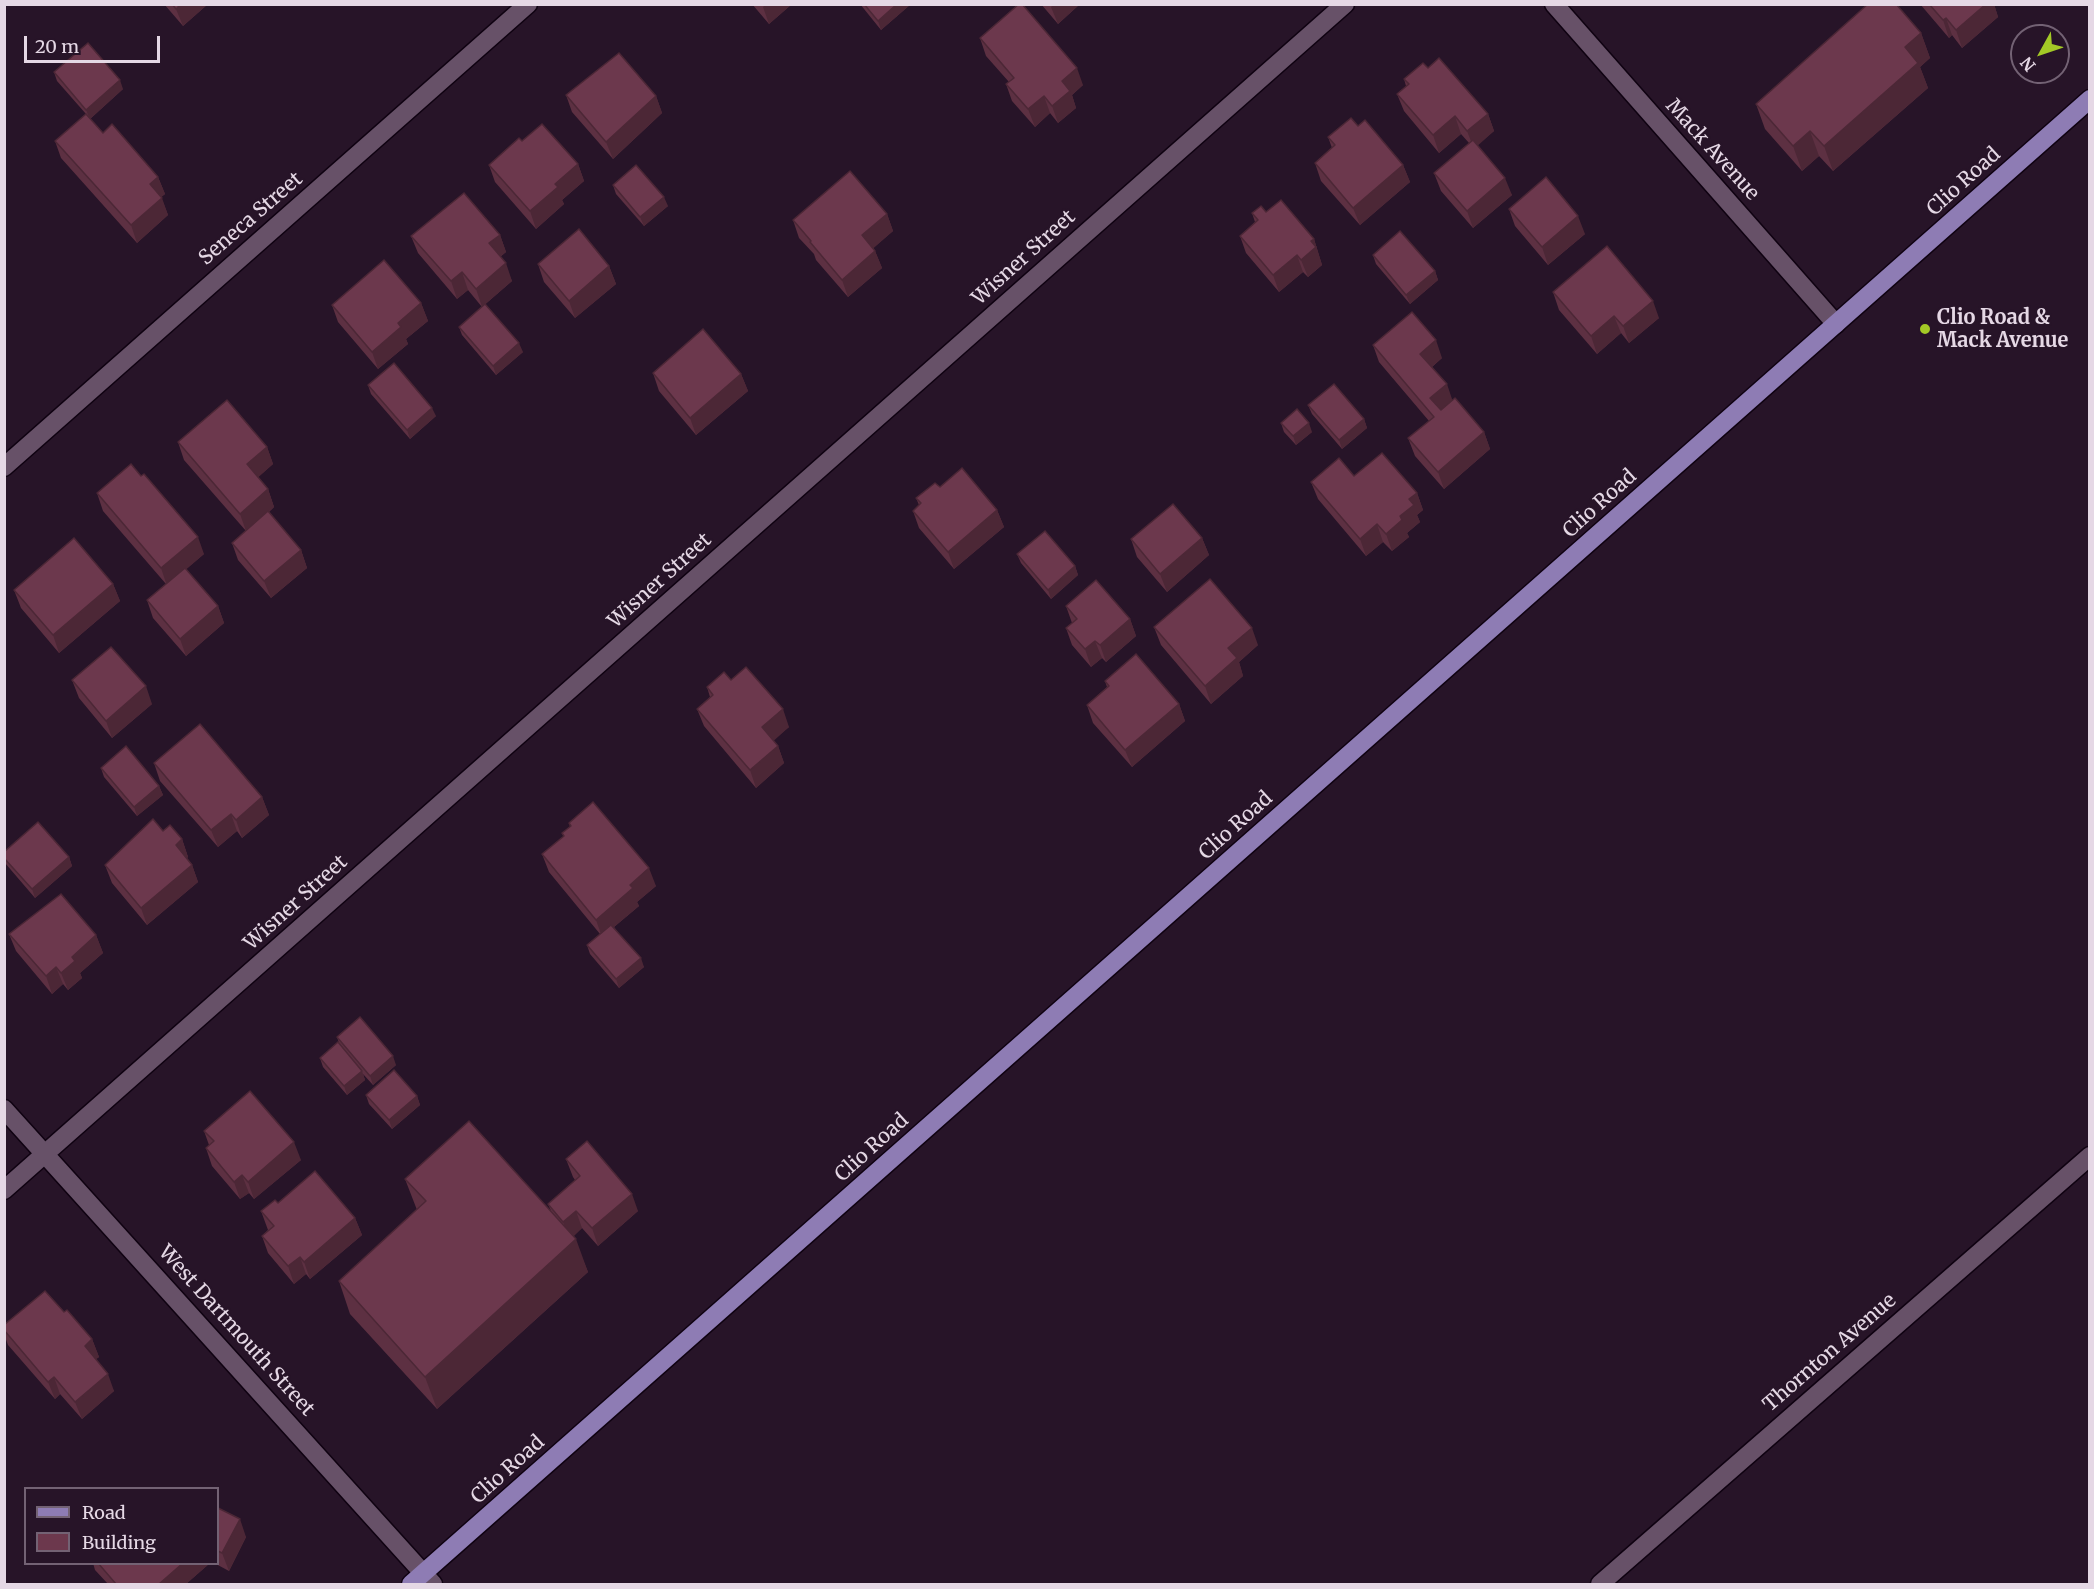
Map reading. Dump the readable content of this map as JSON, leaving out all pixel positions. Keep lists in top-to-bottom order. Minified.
{"streets":{"main road":["Clio Road"],"street":["Mack Avenue","Seneca Street","Wisner Street","West Dartmouth Street","Thornton Avenue"]},"crossings":[["Mack Avenue","Clio Road"],["Clio Road","West Dartmouth Street"],["Wisner Street","West Dartmouth Street"]],"places":["Clio Road & Mack Avenue"],"legend":["Road","Building"],"scale_bar":"20 m","north":"bottom left"}
